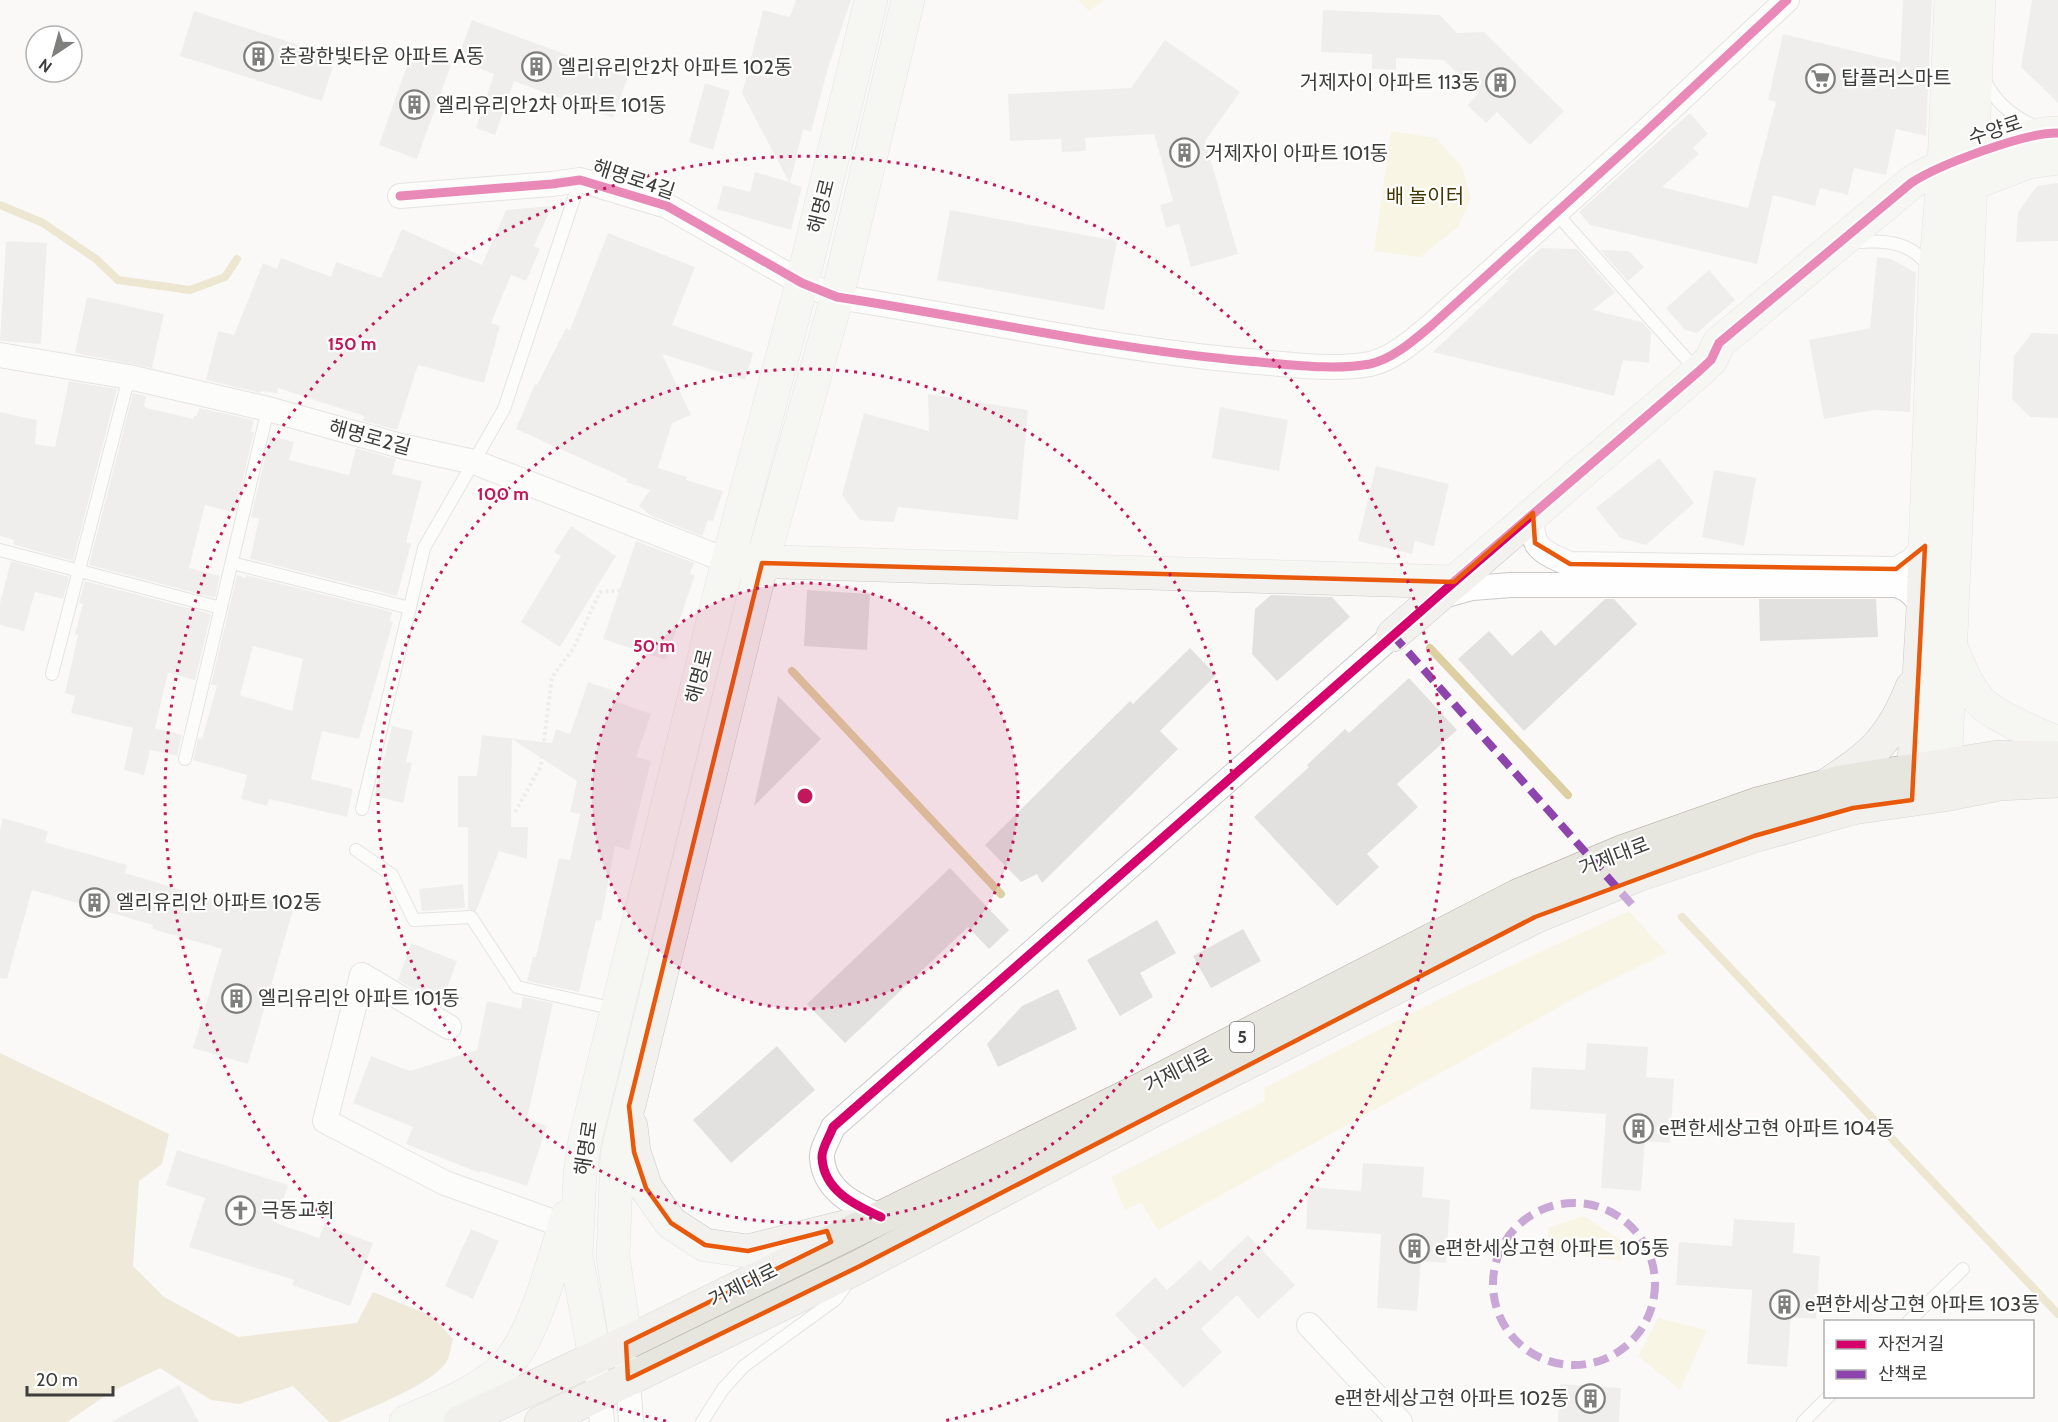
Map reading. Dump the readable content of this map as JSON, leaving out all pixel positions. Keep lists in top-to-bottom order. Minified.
{"streets":{"main road":["거제대로","5"],"street":["수양로","해명로4길","해명로","해명로2길"]},"crossings":[["해명로4길","해명로"],["해명로","해명로2길"],["해명로","거제대로"]],"parks":["배 놀이터"],"places":{"building":["춘광한빛타운 아파트 A동","엘리유리안2차 아파트 102동","거제자이 아파트 113동","엘리유리안2차 아파트 101동","거제자이 아파트 101동","엘리유리안 아파트 102동","엘리유리안 아파트 101동","e편한세상고현 아파트 104동","e편한세상고현 아파트 105동","e편한세상고현 아파트 103동","e편한세상고현 아파트 102동"],"supermarket":["탑플러스마트"],"church":["극동교회"]},"legend":["자전거길","산책로"],"scale_bar":"20 m","north":"bottom left","rings":["150 m","100 m","50 m"]}
